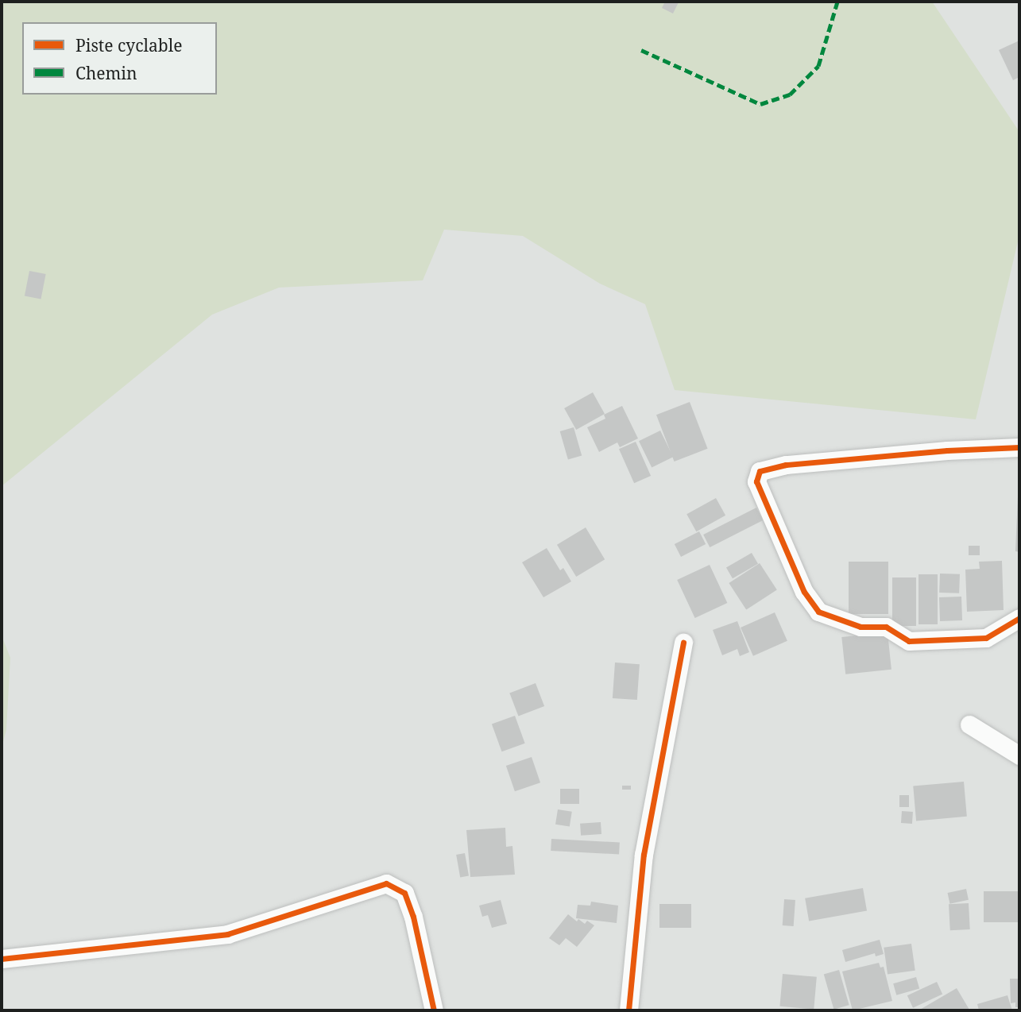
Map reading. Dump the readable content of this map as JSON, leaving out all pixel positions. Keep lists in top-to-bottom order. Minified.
{"legend":["Piste cyclable","Chemin"]}
